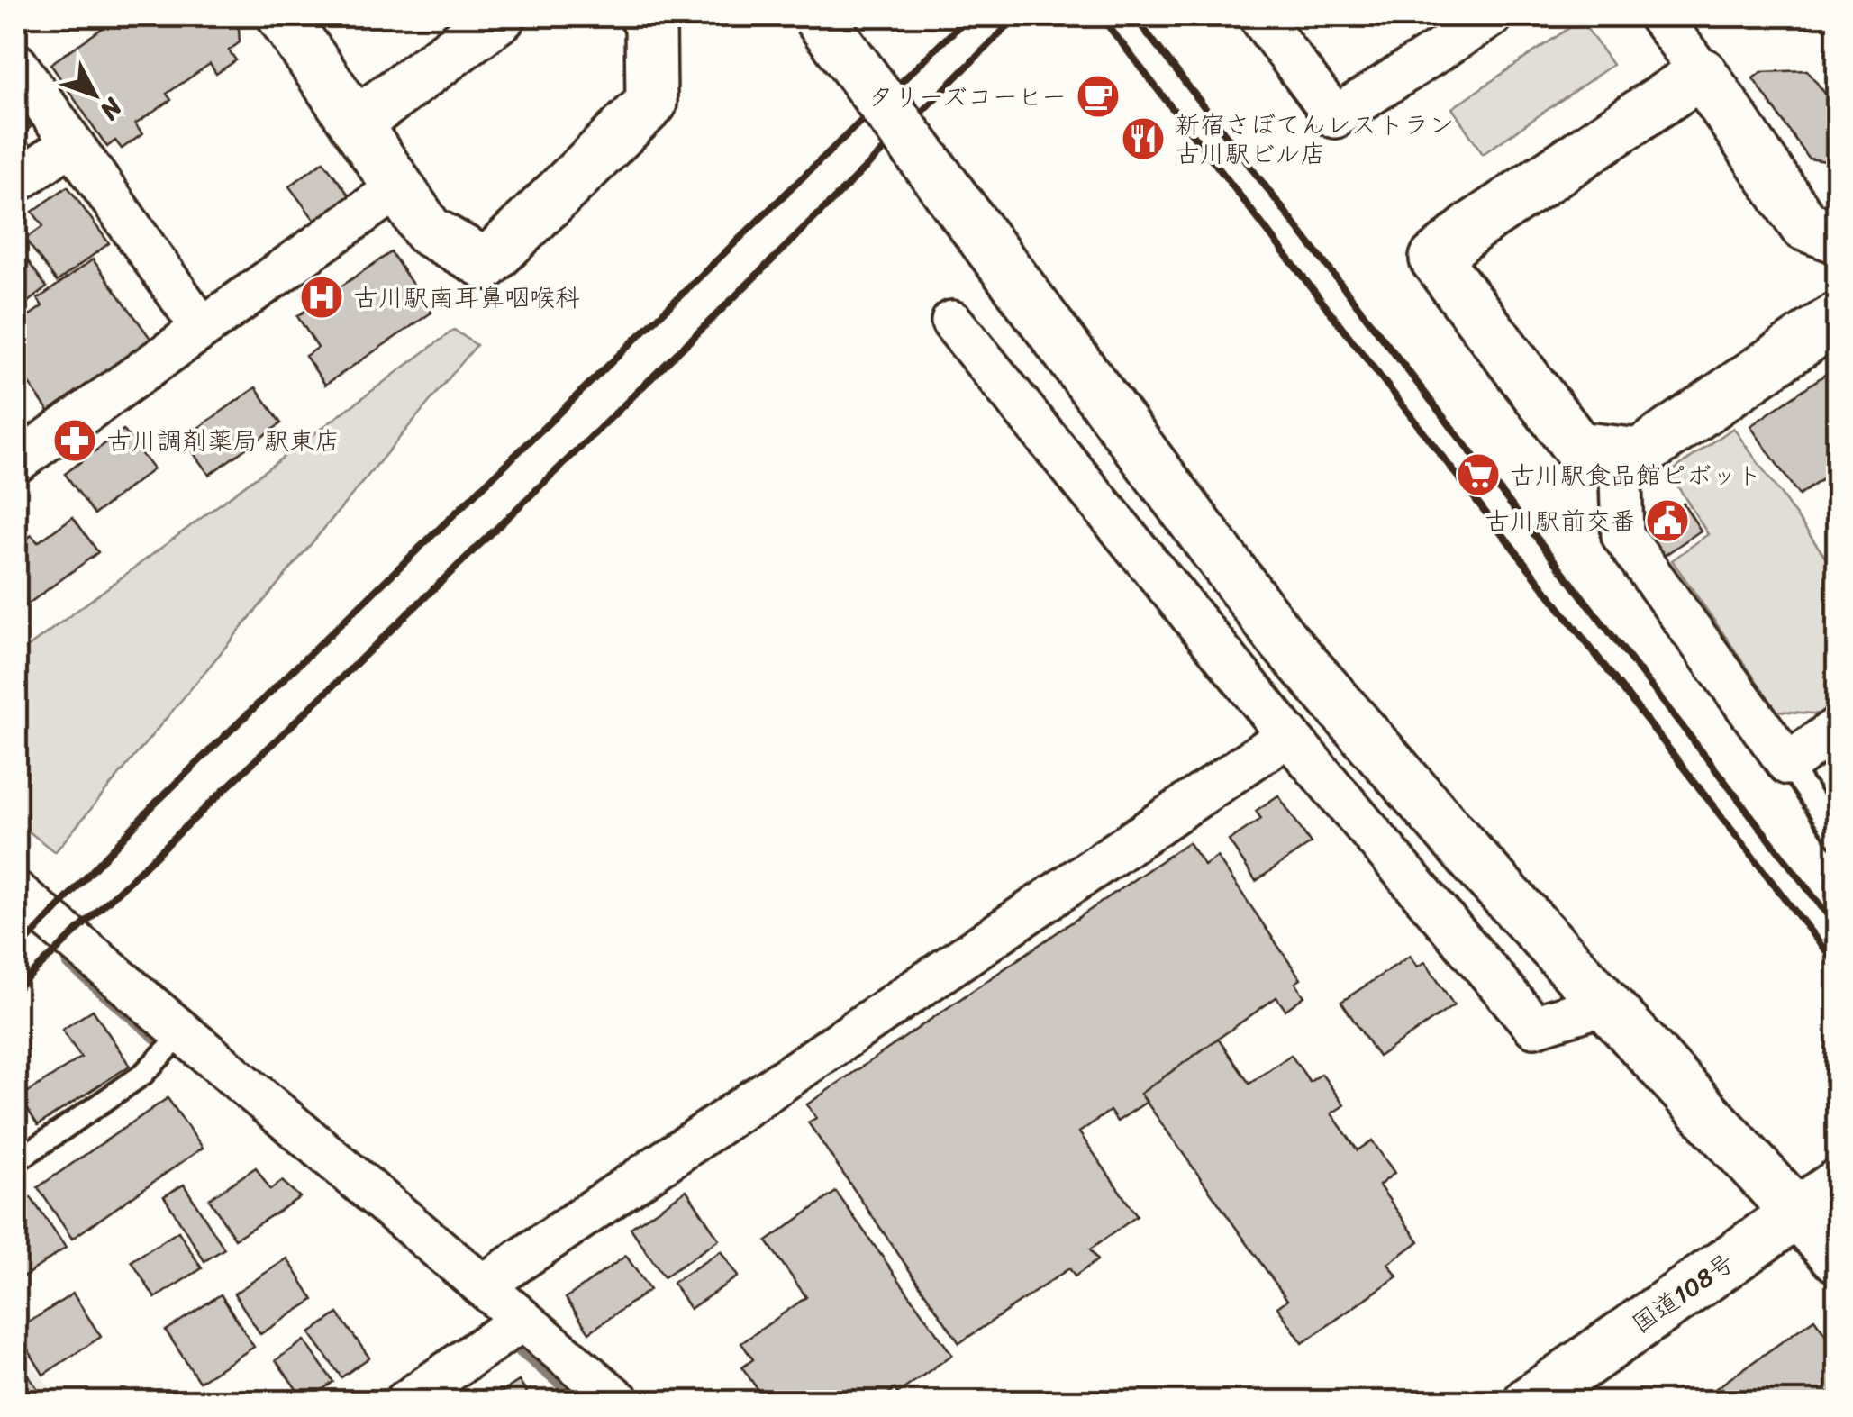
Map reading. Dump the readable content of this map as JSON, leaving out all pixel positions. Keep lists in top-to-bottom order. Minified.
{"streets":{"main road":["国道108号"]},"places":{"cafe":["タリーズコーヒー"],"restaurant":["新宿さぼてんレストラン 古川駅ビル店"],"hospital":["古川駅南耳鼻咽喉科"],"pharmacy":["古川調剤薬局 駅東店"],"supermarket":["古川駅食品館ピボット"],"public building":["古川駅前交番"]},"north":"bottom right"}
